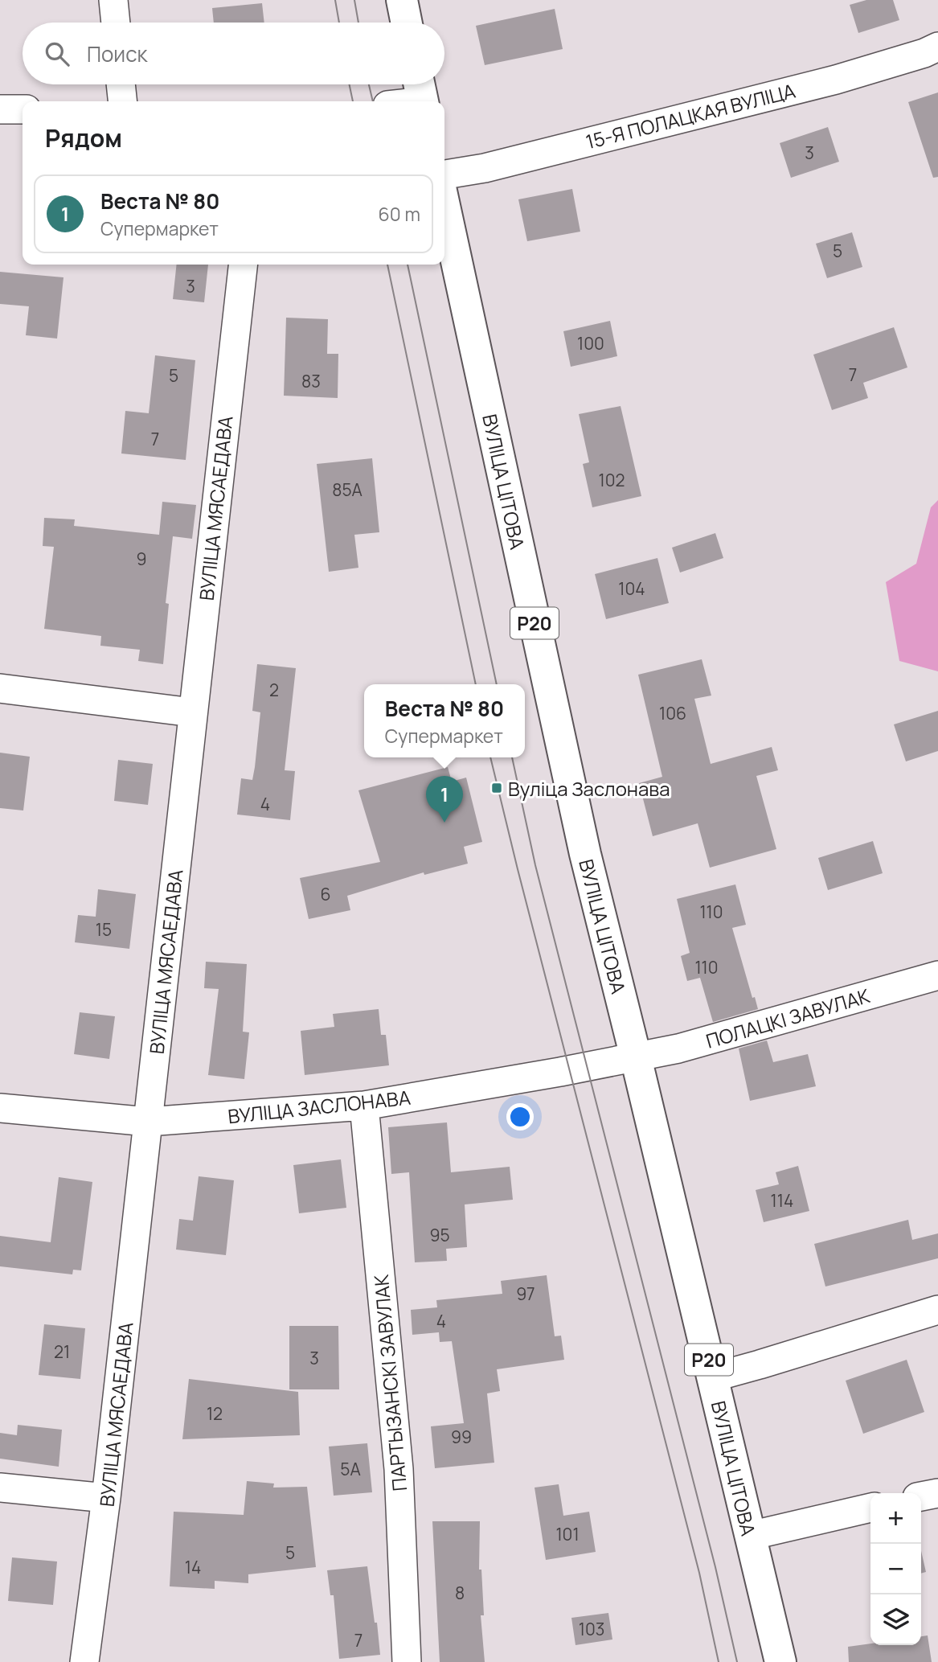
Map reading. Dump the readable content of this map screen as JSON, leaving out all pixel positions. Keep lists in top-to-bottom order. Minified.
{"streets":{"main road":["ВУЛІЦА ЦІТОВА","Р20"],"street":["15-Я ПОЛАЦКАЯ ВУЛІЦА","ВУЛІЦА МЯСАЕДАВА","ПОЛАЦКІ ЗАВУЛАК","ВУЛІЦА ЗАСЛОНАВА","ПАРТЫЗАНСКІ ЗАВУЛАК"]},"crossings":[["ВУЛІЦА ЦІТОВА","ПОЛАЦКІ ЗАВУЛАК"],["ВУЛІЦА ЦІТОВА","ВУЛІЦА ЗАСЛОНАВА"],["ВУЛІЦА МЯСАЕДАВА","ВУЛІЦА ЗАСЛОНАВА"],["ПОЛАЦКІ ЗАВУЛАК","ВУЛІЦА ЗАСЛОНАВА"],["ВУЛІЦА ЗАСЛОНАВА","ПАРТЫЗАНСКІ ЗАВУЛАК"]],"places":{"transit":["Вуліца Заслонава"]},"house_numbers":["3","5","3","100","7","5","83","7","102","85А","9","104","2","106","4","6","110","15","110","114","95","97","4","21","3","12","99","5А","101","5","14","8","103","7"],"page":{"search":"Поиск","heading":"Рядом","list":[{"mark":"1","name":"Веста № 80","note":"Супермаркет","value":"60 m"}],"popup":["Веста № 80","Супермаркет"],"pins":"1","map_buttons":["+","−"]}}
